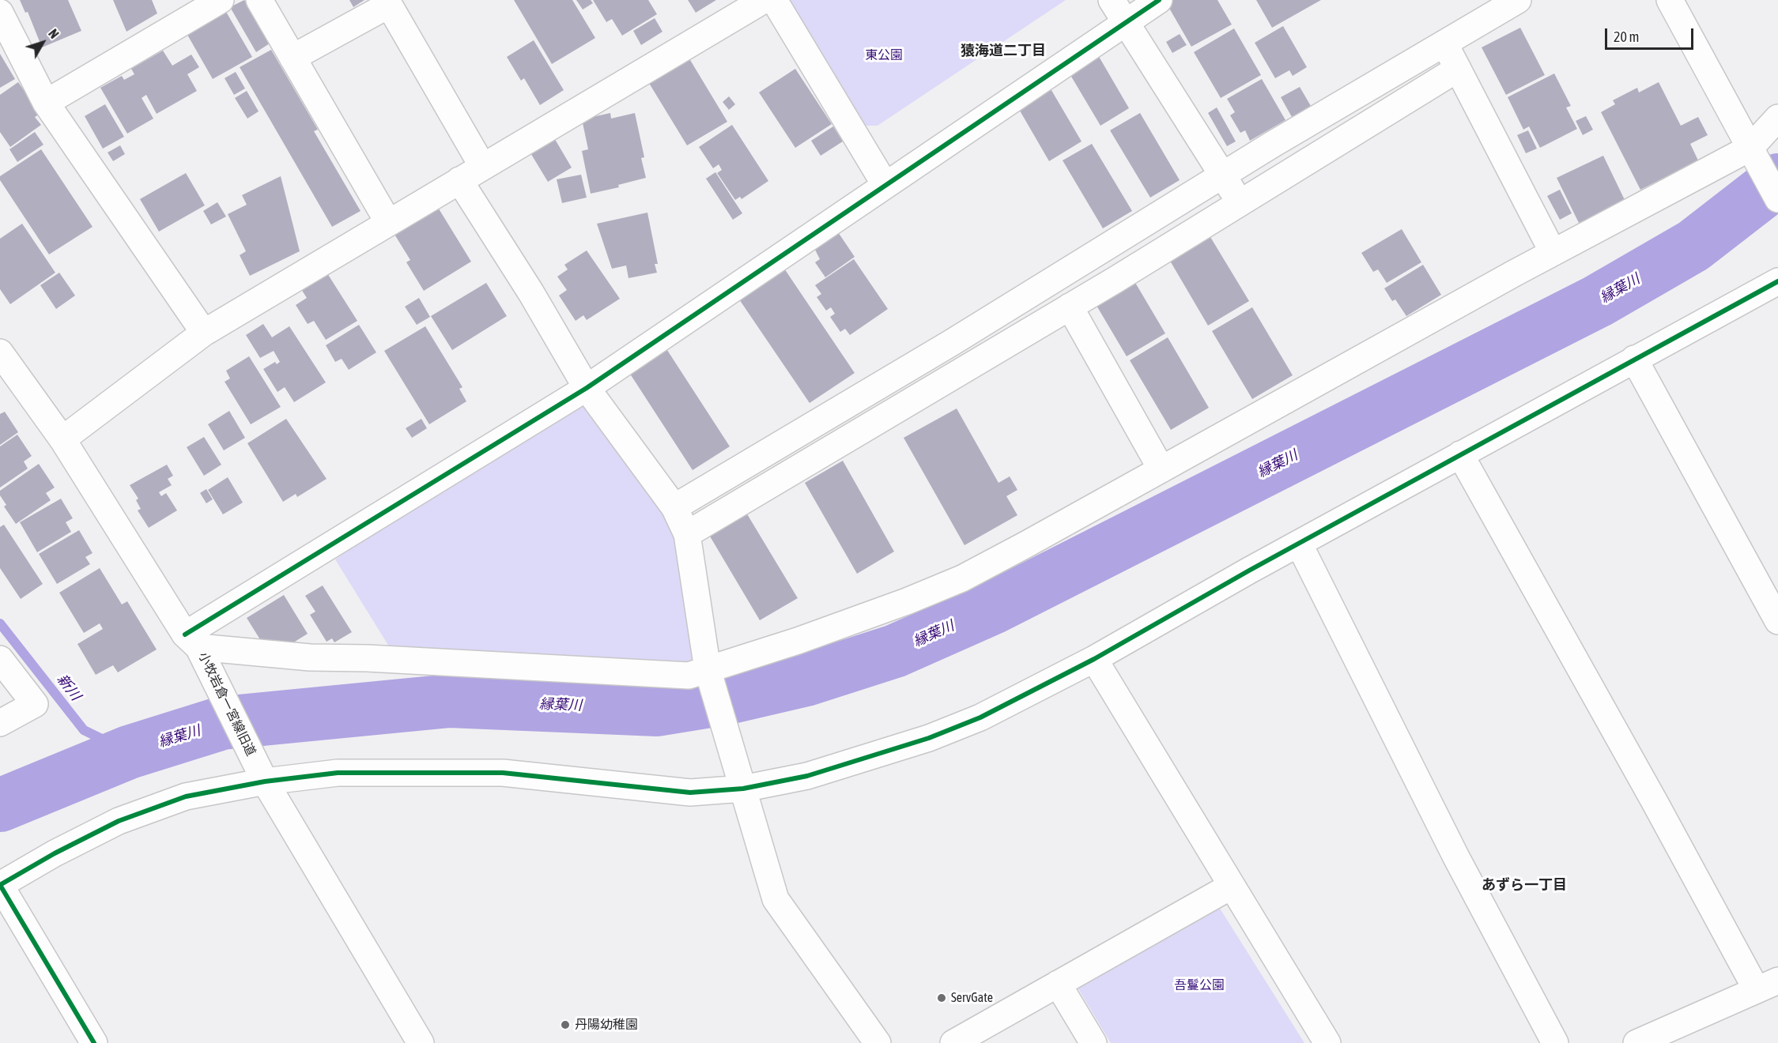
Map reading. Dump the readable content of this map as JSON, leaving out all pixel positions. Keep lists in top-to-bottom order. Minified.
{"streets":{"street":["小牧岩倉一宮線旧道"]},"districts":["猿海道二丁目","あずら一丁目"],"water":["縁葉川","新川"],"parks":["東公園","吾鬘公園"],"places":["ServGate","丹陽幼稚園"],"scale_bar":"20 m","north":"top right"}
